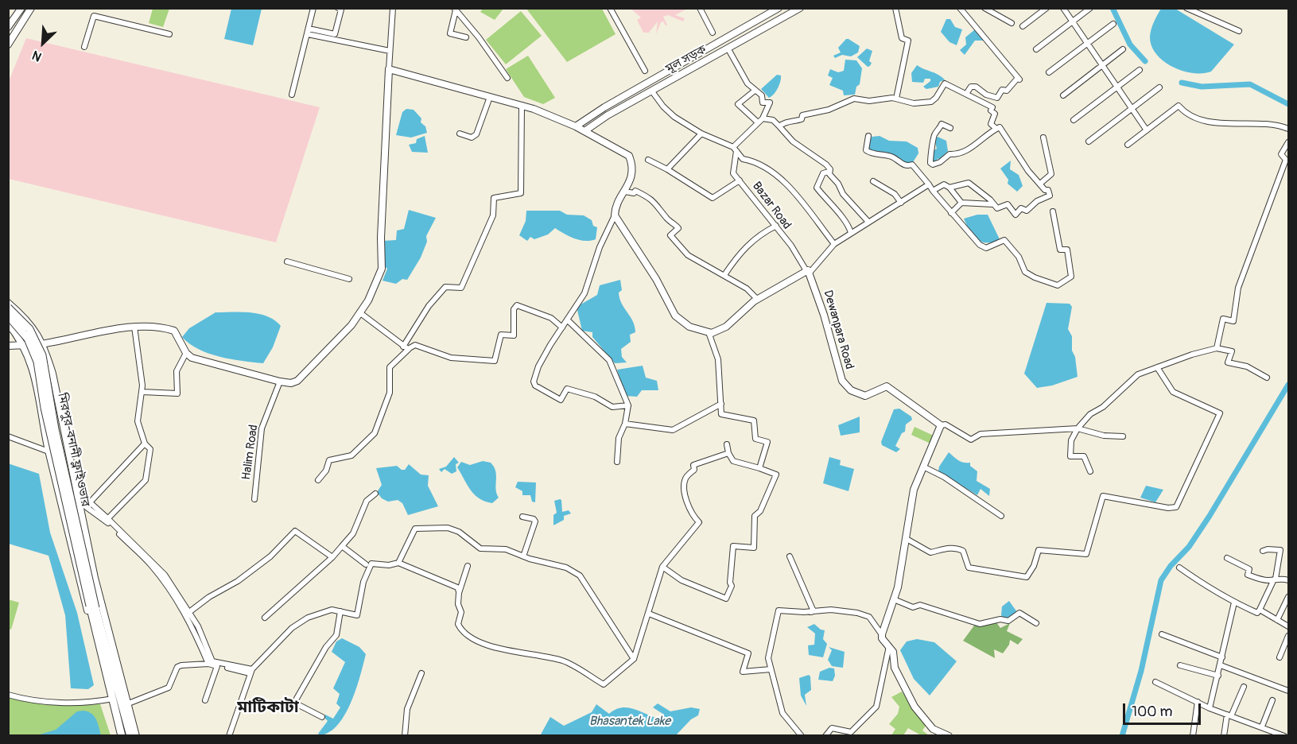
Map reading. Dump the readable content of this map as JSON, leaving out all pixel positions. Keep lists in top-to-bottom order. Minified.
{"streets":{"main road":["মিরপুর-বনানী ফ্লাইওভার"],"street":["মূল সড়ক","Bazar Road","Dewanpara Road","Halim Road"]},"crossings":[["Bazar Road","Dewanpara Road"]],"districts":["মাটিকাটা"],"water":["Bhasantek Lake"],"scale_bar":"100 m","north":"bottom left"}
